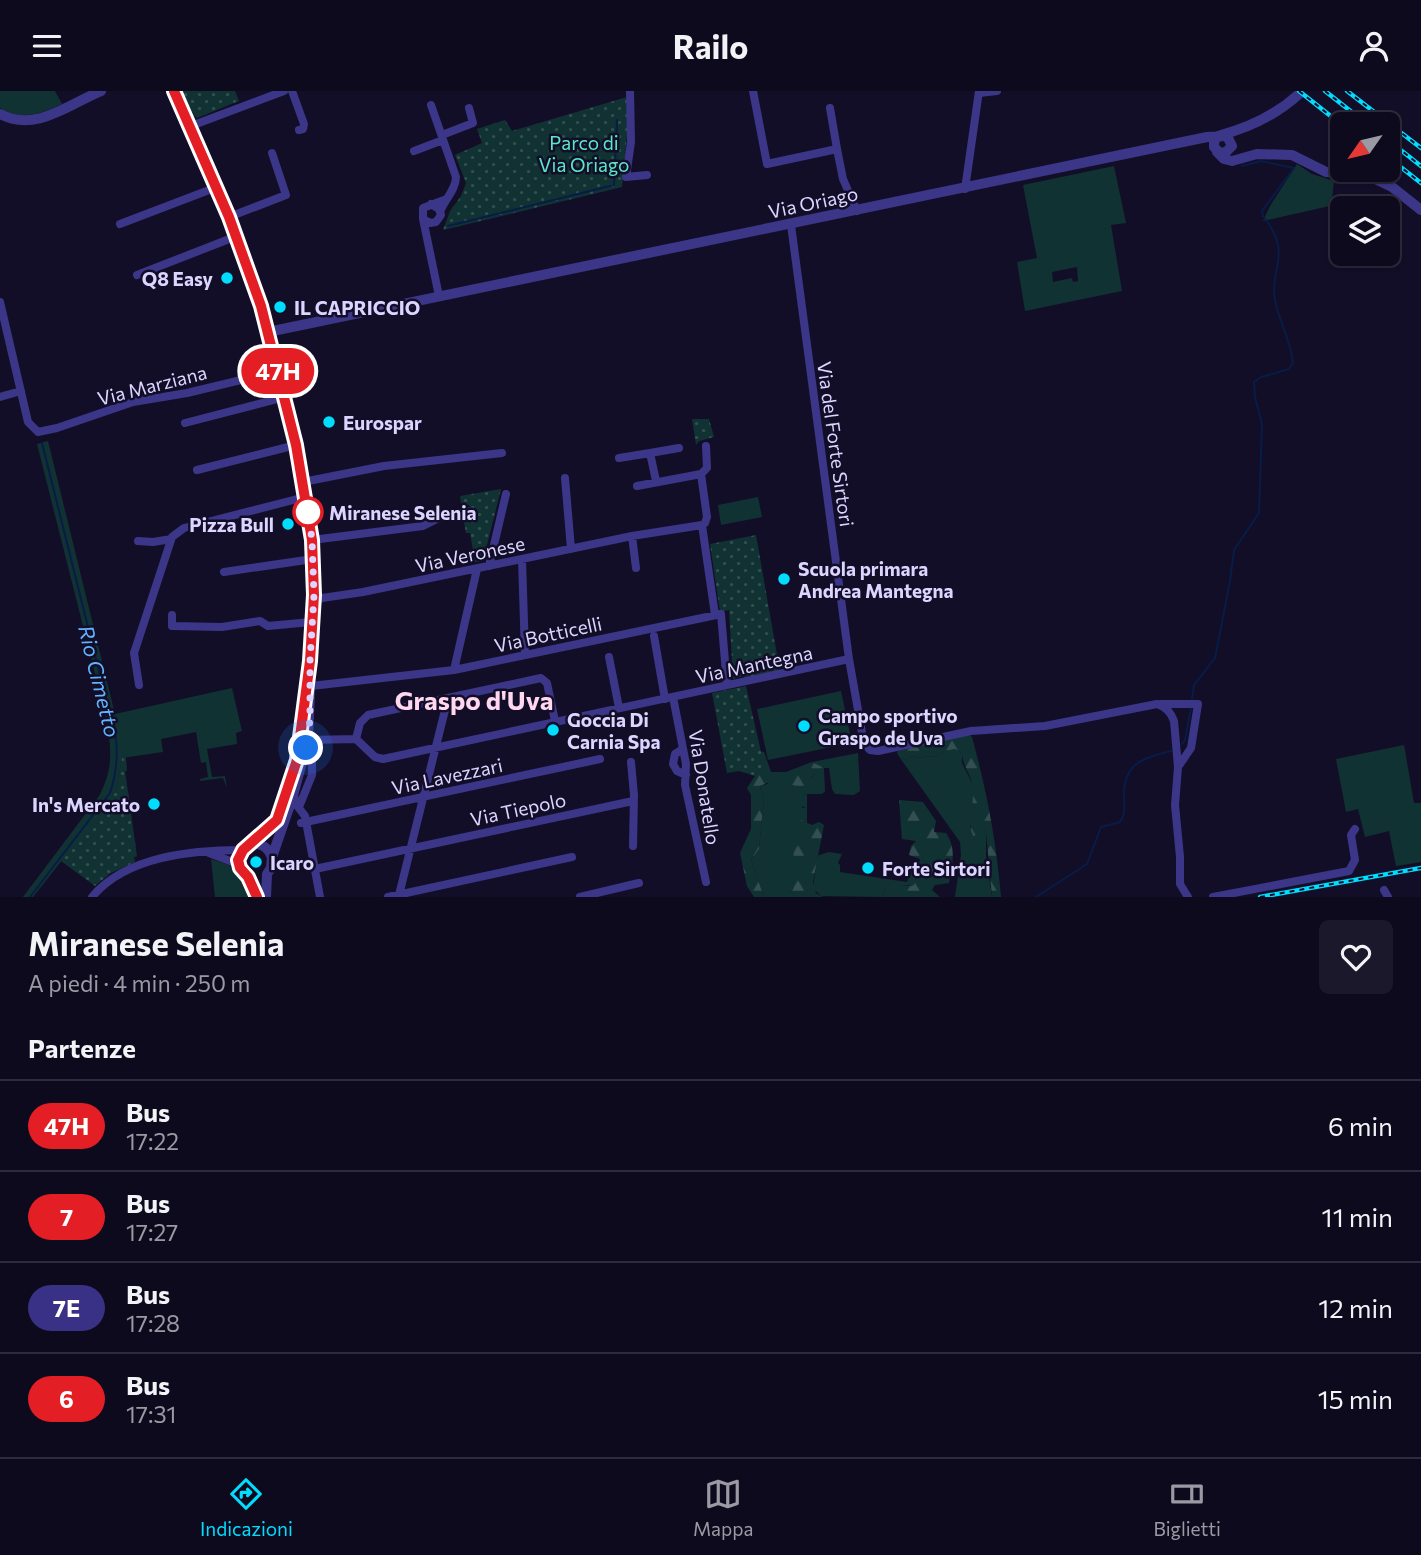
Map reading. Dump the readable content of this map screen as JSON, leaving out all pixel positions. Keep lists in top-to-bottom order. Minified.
{"streets":{"street":["Via Oriago","Via Marziana","Via del Forte Sirtori","Via Veronese","Via Botticelli","Via Mantegna","Via Lavezzari","Via Donatello","Via Tiepolo"]},"crossings":[["Via Oriago","Via del Forte Sirtori"],["Via del Forte Sirtori","Via Mantegna"],["Via Mantegna","Via Donatello"]],"districts":["Graspo d'Uva"],"water":["Rio Cimetto"],"parks":["Parco di Via Oriago"],"places":["Q8 Easy","IL CAPRICCIO","Eurospar","Miranese Selenia","Pizza Bull","Scuola primara Andrea Mantegna","Campo sportivo Graspo de Uva","Goccia Di Carnia Spa","In's Mercato","Icaro","Forte Sirtori"],"lines":["bus line 47H"],"north":"bottom left","page":{"header":"Railo","on_map":"47H","heading":[["Miranese Selenia","A piedi · 4 min · 250 m"],"Partenze"],"list":[{"mark":"47H","name":"Bus","note":"17:22","value":"6 min"},{"mark":"7","name":"Bus","note":"17:27","value":"11 min"},{"mark":"7E","name":"Bus","note":"17:28","value":"12 min"},{"mark":"6","name":"Bus","note":"17:31","value":"15 min"}],"tabs":["Indicazioni","Mappa","Biglietti"]}}
